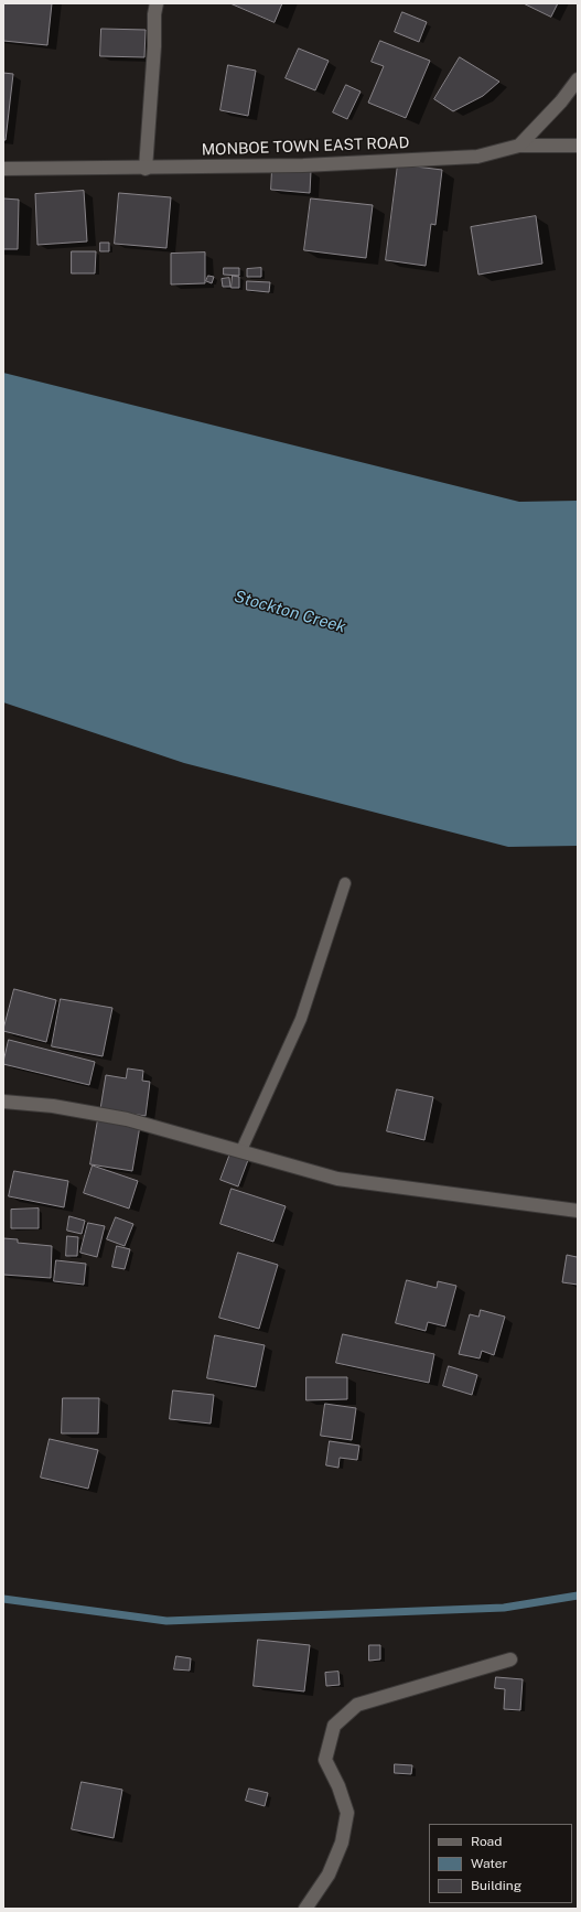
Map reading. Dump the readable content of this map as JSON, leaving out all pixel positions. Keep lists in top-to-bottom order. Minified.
{"streets":{"street":["MONBOE TOWN EAST ROAD"]},"water":["Stockton Creek"],"legend":["Road","Water","Building"]}
